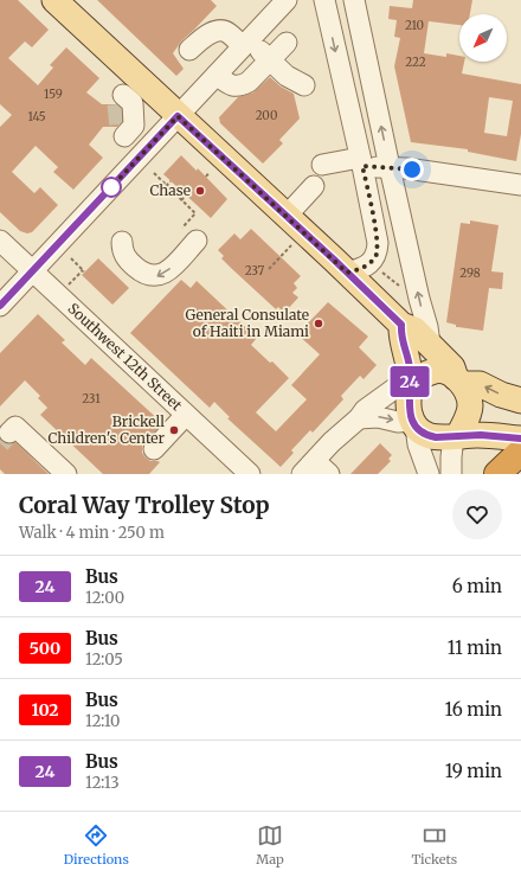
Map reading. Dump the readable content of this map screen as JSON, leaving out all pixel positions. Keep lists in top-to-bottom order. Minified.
{"streets":{"street":["Southwest 12th Street"]},"places":["Chase","General Consulate of Haiti in Miami","Brickell Children's Center"],"lines":["bus line 24"],"house_numbers":["210","222","159","200","145","237","298","231"],"north":"bottom left","page":{"on_map":"24","heading":["Coral Way Trolley Stop","Walk · 4 min · 250 m"],"list":[{"mark":"24","name":"Bus","note":"12:00","value":"6 min"},{"mark":"500","name":"Bus","note":"12:05","value":"11 min"},{"mark":"102","name":"Bus","note":"12:10","value":"16 min"},{"mark":"24","name":"Bus","note":"12:13","value":"19 min"}],"tabs":["Directions","Map","Tickets"]}}
